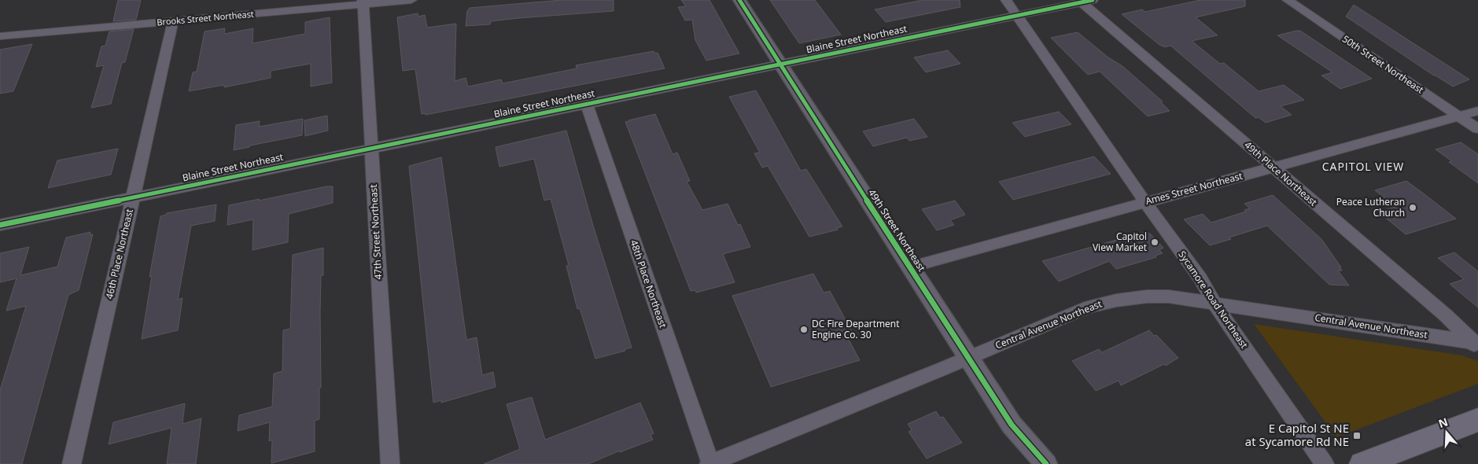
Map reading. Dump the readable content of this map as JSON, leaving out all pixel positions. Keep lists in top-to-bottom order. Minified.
{"streets":{"street":["Brooks Street Northeast","Blaine Street Northeast","50th Street Northeast","49th Place Northeast","Ames Street Northeast","49th Street Northeast","47th Street Northeast","46th Place Northeast","48th Place Northeast","Sycamore Road Northeast","Central Avenue Northeast"]},"crossings":[["Brooks Street Northeast","47th Street Northeast"],["Brooks Street Northeast","46th Place Northeast"],["Blaine Street Northeast","49th Place Northeast"],["Blaine Street Northeast","49th Street Northeast"],["Blaine Street Northeast","47th Street Northeast"],["Blaine Street Northeast","46th Place Northeast"],["Blaine Street Northeast","48th Place Northeast"],["Blaine Street Northeast","Sycamore Road Northeast"],["50th Street Northeast","Ames Street Northeast"],["49th Place Northeast","Ames Street Northeast"],["49th Place Northeast","Central Avenue Northeast"],["Ames Street Northeast","49th Street Northeast"],["Ames Street Northeast","Sycamore Road Northeast"],["49th Street Northeast","Central Avenue Northeast"],["48th Place Northeast","Central Avenue Northeast"],["Sycamore Road Northeast","Central Avenue Northeast"]],"districts":["CAPITOL VIEW"],"places":{"other":["Peace Lutheran Church","Capitol View Market","DC Fire Department Engine Co. 30"],"transit":["E Capitol St NE at Sycamore Rd NE"]},"north":"top"}
